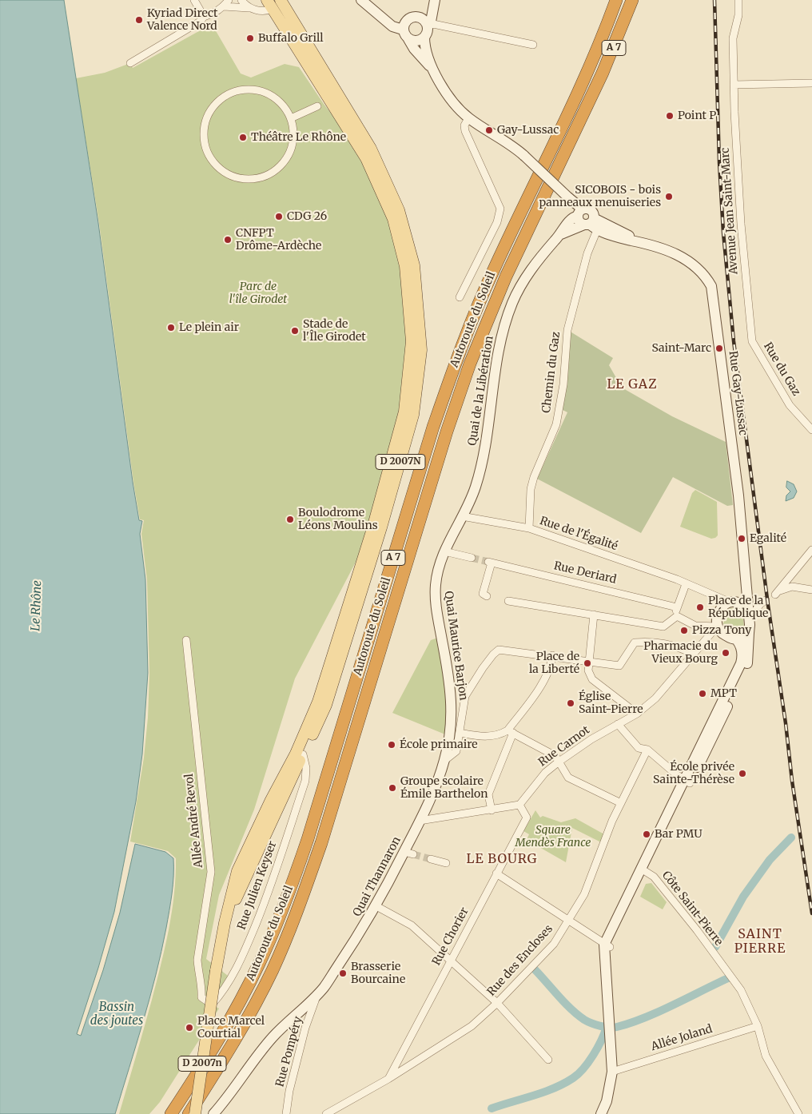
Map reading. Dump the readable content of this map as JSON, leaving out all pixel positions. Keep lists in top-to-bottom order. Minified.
{"streets":{"highway":["A 7","Autoroute du Soleil"],"main road":["D 2007N","D 2007n"],"street":["Avenue Jean Saint-Marc","Rue du Gaz","Chemin du Gaz","Quai de la Libération","Rue Gay-Lussac","Rue de l'Égalité","Rue Deriard","Quai Maurice Barjon","Rue Carnot","Allée André Revol","Quai Thannaron","Rue Julien Keyser","Côte Saint-Pierre","Rue Chorier","Rue des Encloses","Allée Joland","Rue Pompéry"]},"crossings":[["Avenue Jean Saint-Marc","Rue du Gaz"],["Chemin du Gaz","Quai de la Libération"],["Chemin du Gaz","Rue Gay-Lussac"],["Chemin du Gaz","Rue de l'Égalité"],["Quai de la Libération","Rue Gay-Lussac"],["Quai de la Libération","Rue de l'Égalité"],["Quai de la Libération","Quai Maurice Barjon"],["Rue Gay-Lussac","Rue Carnot"],["D 2007N","Rue Julien Keyser"],["D 2007N","D 2007n"],["Rue de l'Égalité","Quai Maurice Barjon"],["Quai Maurice Barjon","Quai Thannaron"],["Rue Carnot","Rue Chorier"],["Allée André Revol","Rue Julien Keyser"],["Quai Thannaron","Rue Pompéry"],["Côte Saint-Pierre","Allée Joland"],["Rue Chorier","Rue des Encloses"]],"districts":["LE GAZ","LE BOURG","SAINT PIERRE"],"water":["Le Rhône","Bassin des joutes"],"parks":["Parc de l'île Girodet","Square Mendès France"],"places":["Kyriad Direct Valence Nord","Buffalo Grill","Point P","Gay-Lussac","Théâtre Le Rhône","SICOBOIS - bois panneaux menuiseries","CDG 26","CNFPT Drôme-Ardèche","Le plein air","Stade de l'Île Girodet","Saint-Marc","Boulodrome Léons Moulins","Egalité","Place de la République","Pizza Tony","Pharmacie du Vieux Bourg","Place de la Liberté","MPT","Église Saint-Pierre","École primaire","École privée Sainte-Thérèse","Groupe scolaire Émile Barthelon","Bar PMU","Brasserie Bourcaine","Place Marcel Courtial"]}
